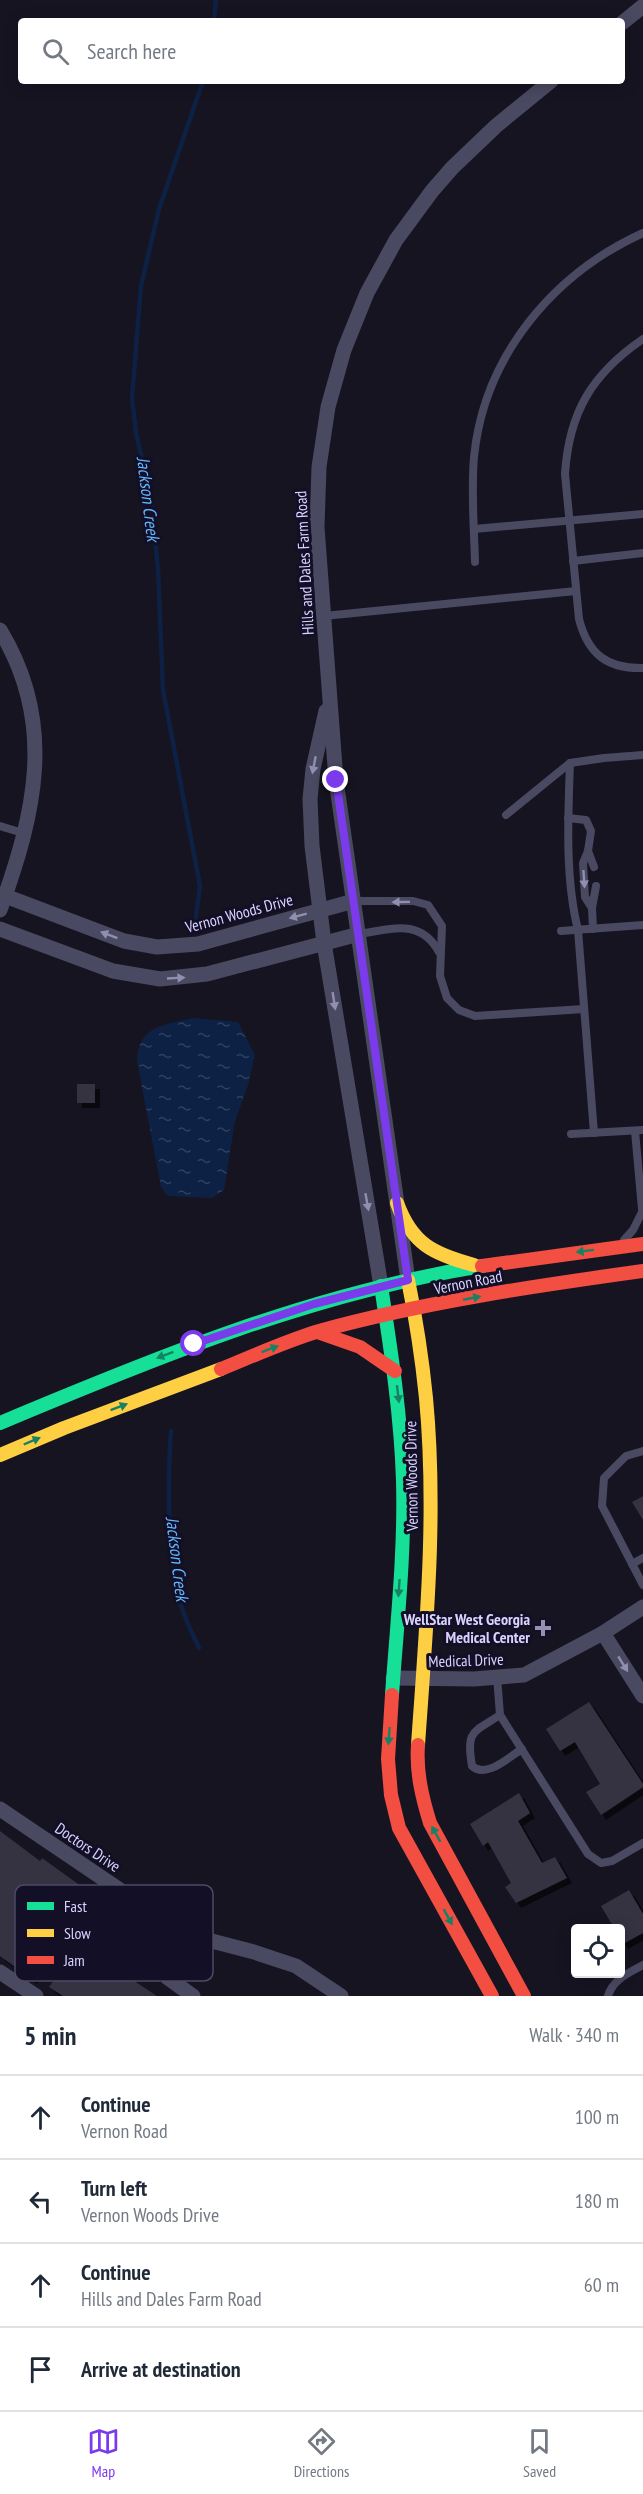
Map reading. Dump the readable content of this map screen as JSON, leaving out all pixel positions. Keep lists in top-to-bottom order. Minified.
{"streets":{"main road":["Vernon Woods Drive","Vernon Road"],"street":["Hills and Dales Farm Road","Medical Drive","Doctors Drive"]},"crossings":[["Hills and Dales Farm Road","Vernon Woods Drive"],["Vernon Woods Drive","Vernon Road"],["Vernon Woods Drive","Medical Drive"]],"water":["Jackson Creek"],"places":{"health":["WellStar West Georgia Medical Center"]},"legend":["Fast","Slow","Jam"],"page":{"search":"Search here","heading":["5 min","Walk · 340 m"],"list":[["Continue","Vernon Road","100 m"],["Turn left","Vernon Woods Drive","180 m"],["Continue","Hills and Dales Farm Road","60 m"],"Arrive at destination"],"nav":["Map","Directions","Saved"]}}
